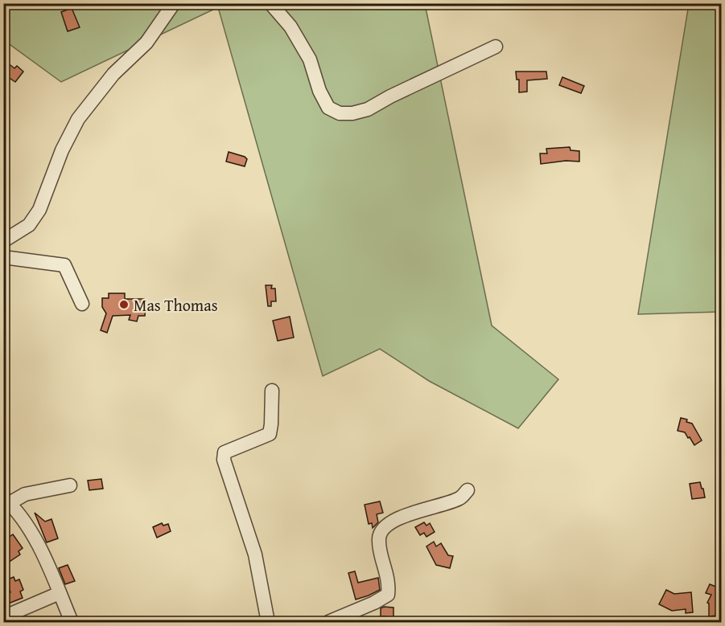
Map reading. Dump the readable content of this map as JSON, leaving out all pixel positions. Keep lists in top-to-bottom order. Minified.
{"places":["Mas Thomas"]}
